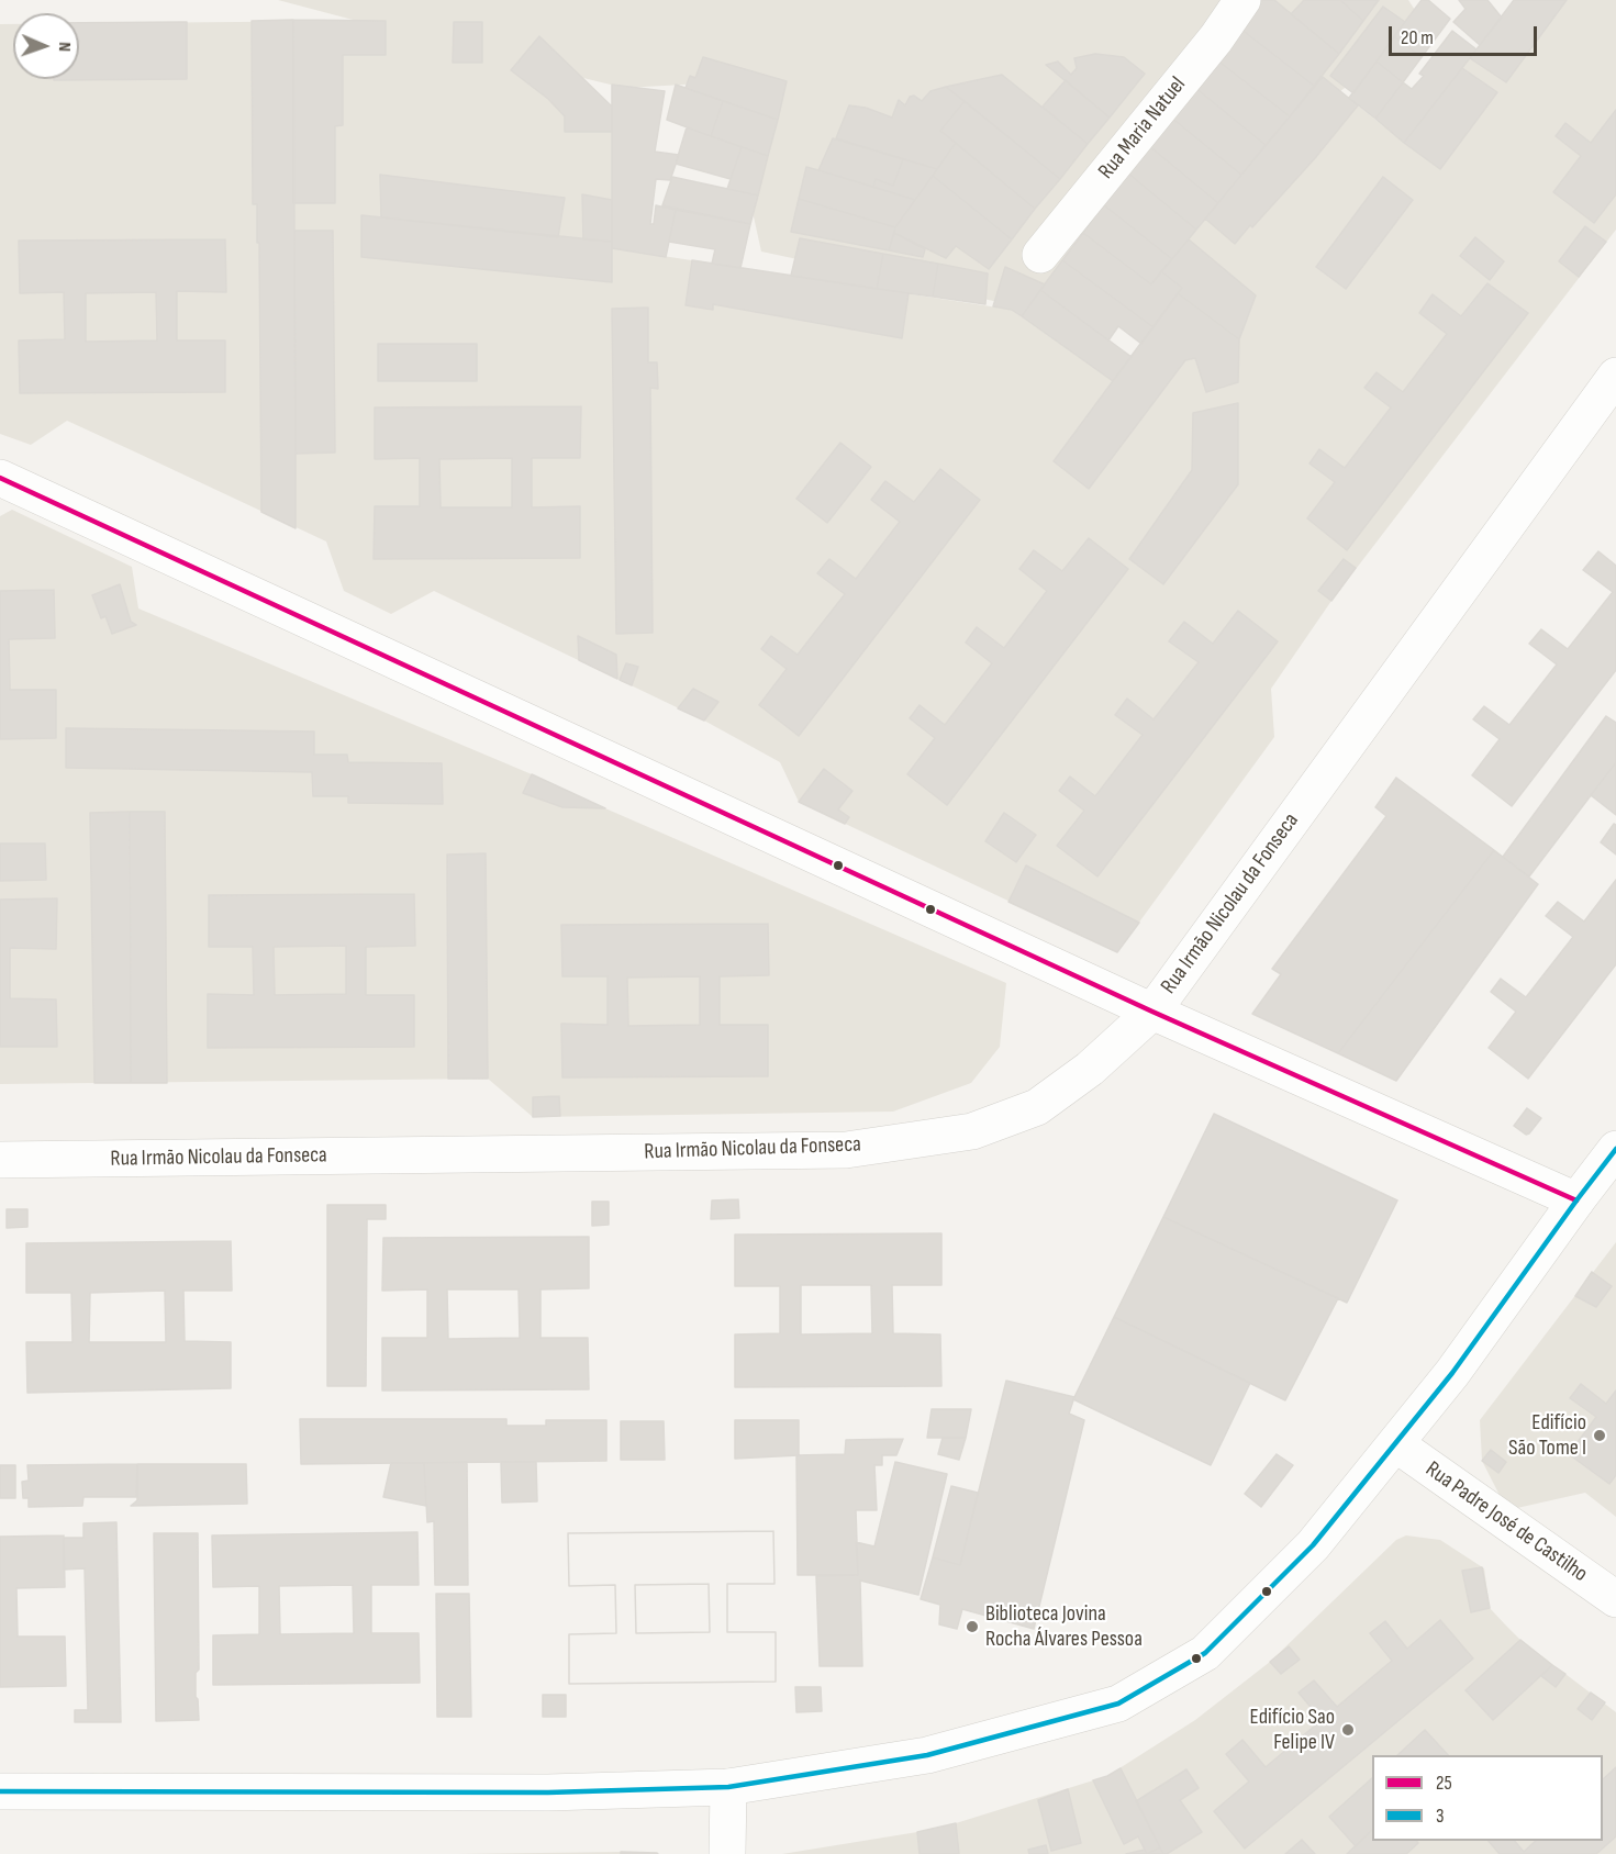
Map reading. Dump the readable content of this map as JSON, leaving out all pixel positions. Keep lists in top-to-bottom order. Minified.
{"streets":{"street":["Rua Maria Natuel","Rua Irmão Nicolau da Fonseca","Rua Padre José de Castilho"]},"places":["Edifício São Tome I","Biblioteca Jovina Rocha Álvares Pessoa","Edifício Sao Felipe IV"],"lines":["transit line 25","transit line 3"],"legend":["25","3"],"scale_bar":"20 m","north":"right"}
